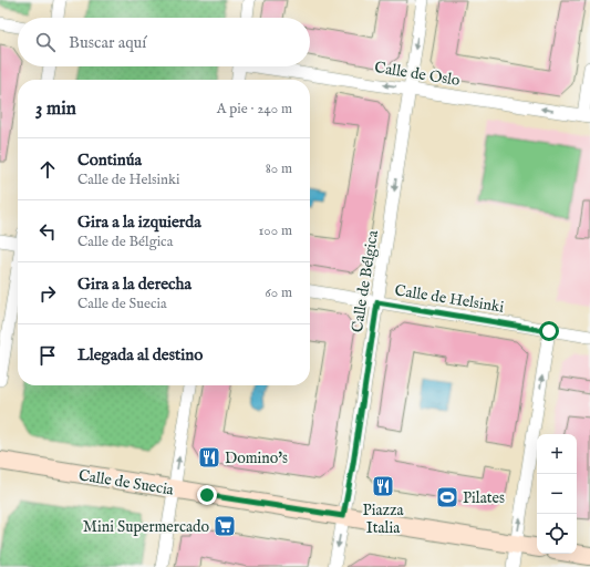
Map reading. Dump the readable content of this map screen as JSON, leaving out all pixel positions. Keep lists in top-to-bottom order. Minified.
{"streets":{"street":["Calle de Oslo","Calle de Bélgica","Calle de Helsinki","Calle de Suecia"]},"crossings":[["Calle de Oslo","Calle de Bélgica"],["Calle de Bélgica","Calle de Helsinki"],["Calle de Bélgica","Calle de Suecia"]],"one_way":["Calle de Oslo","Calle de Bélgica"],"places":{"restaurant":["Domino's","Piazza Italia"],"sports":["Pilates"],"supermarket":["Mini Supermercado"]},"page":{"search":"Buscar aquí","heading":["3 min","A pie · 240 m"],"list":[["Continúa","Calle de Helsinki","80 m"],["Gira a la izquierda","Calle de Bélgica","100 m"],["Gira a la derecha","Calle de Suecia","60 m"],"Llegada al destino"],"map_buttons":["+","−"]}}
